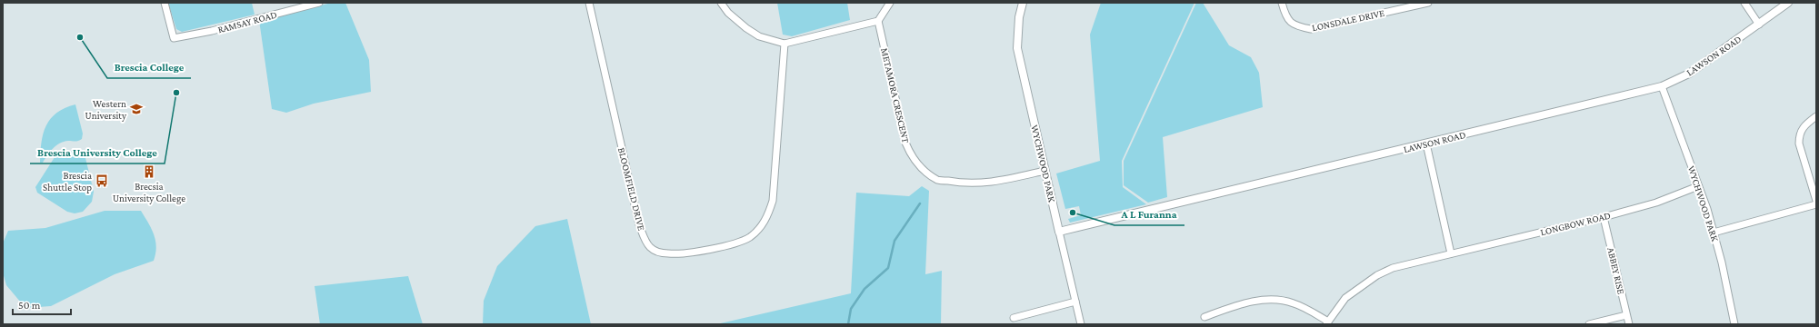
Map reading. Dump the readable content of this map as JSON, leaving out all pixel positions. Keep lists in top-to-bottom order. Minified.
{"streets":{"street":["LONSDALE DRIVE","RAMSAY ROAD","LAWSON ROAD","METAMORA CRESCENT","WYCHWOOD PARK","BLOOMFIELD DRIVE","LONGBOW ROAD","ABBEY RISE"]},"crossings":[["LAWSON ROAD","WYCHWOOD PARK"],["METAMORA CRESCENT","WYCHWOOD PARK"],["WYCHWOOD PARK","LONGBOW ROAD"],["LONGBOW ROAD","ABBEY RISE"]],"places":{"other":["Brescia College","Brescia University College","A L Furanna"],"school or university":["Western University"],"building":["Brecsia University College"],"bus stop":["Brescia Shuttle Stop"]},"scale_bar":"50 m"}
